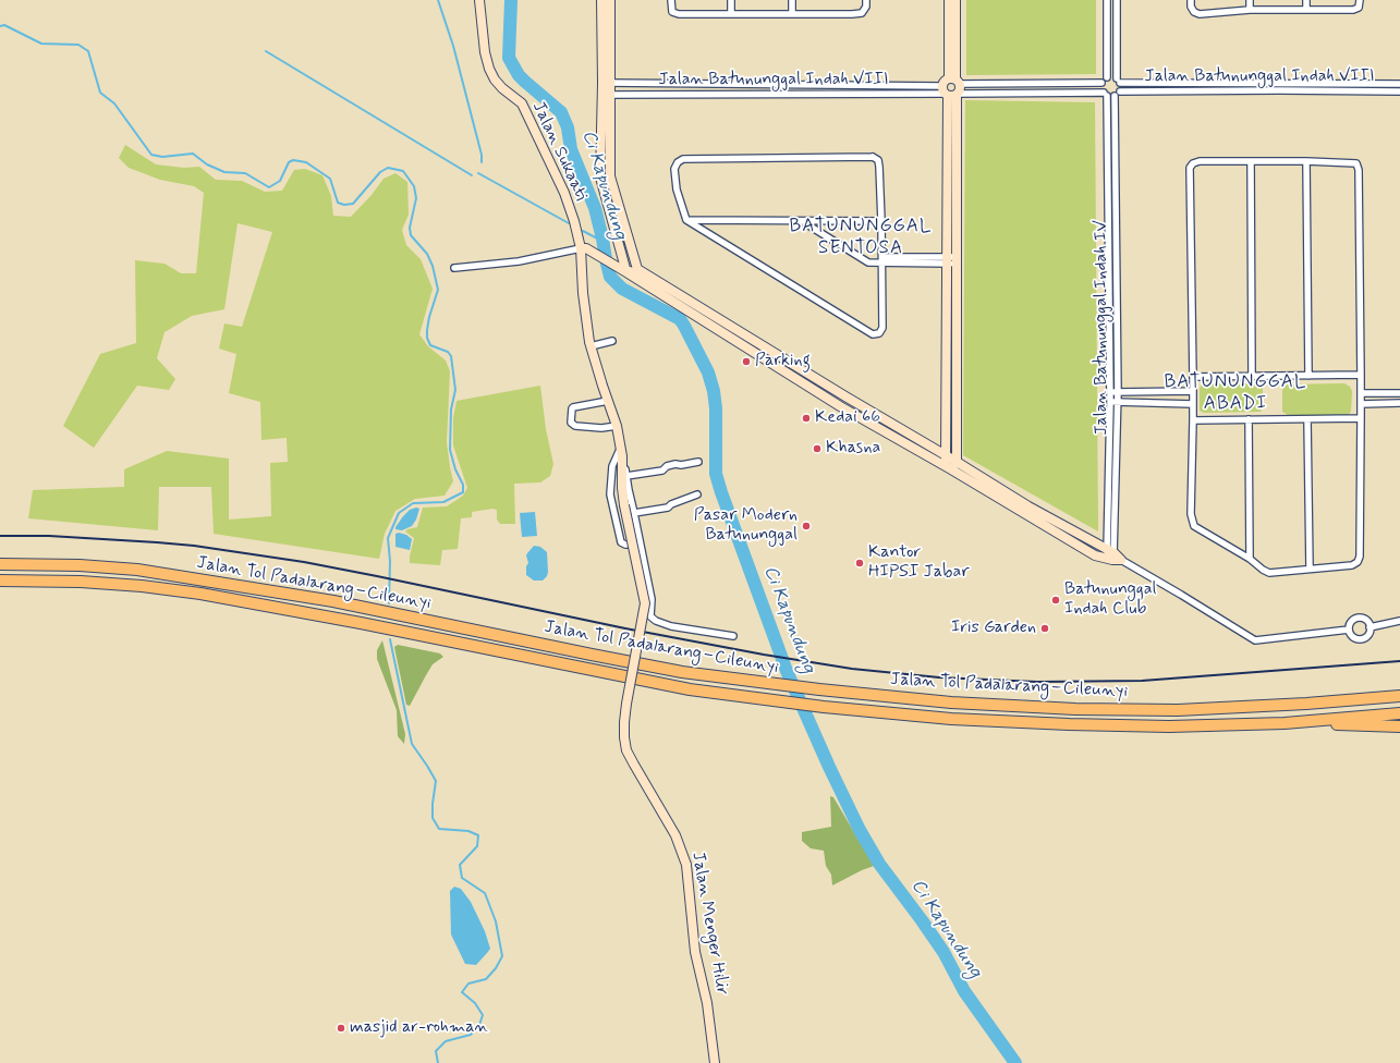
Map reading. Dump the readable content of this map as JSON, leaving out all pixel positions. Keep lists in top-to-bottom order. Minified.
{"streets":{"highway":["Jalan Tol Padalarang–Cileunyi"],"street":["Jalan Batununggal Indah VIII","Jalan Sukaati","Jalan Batununggal Indah IV","Jalan Menger Hilir"]},"crossings":[["Jalan Batununggal Indah VIII","Jalan Batununggal Indah IV"],["Jalan Sukaati","Jalan Menger Hilir"]],"districts":["BATUNUNGGAL SENTOSA","BATUNUNGGAL ABADI"],"water":["Ci Kapundung"],"places":["Parking","Kedai 66","Khasna","Pasar Modern Batununggal","Kantor HIPSI Jabar","Batununggal Indah Club","Iris Garden","masjid ar-rohman"]}
